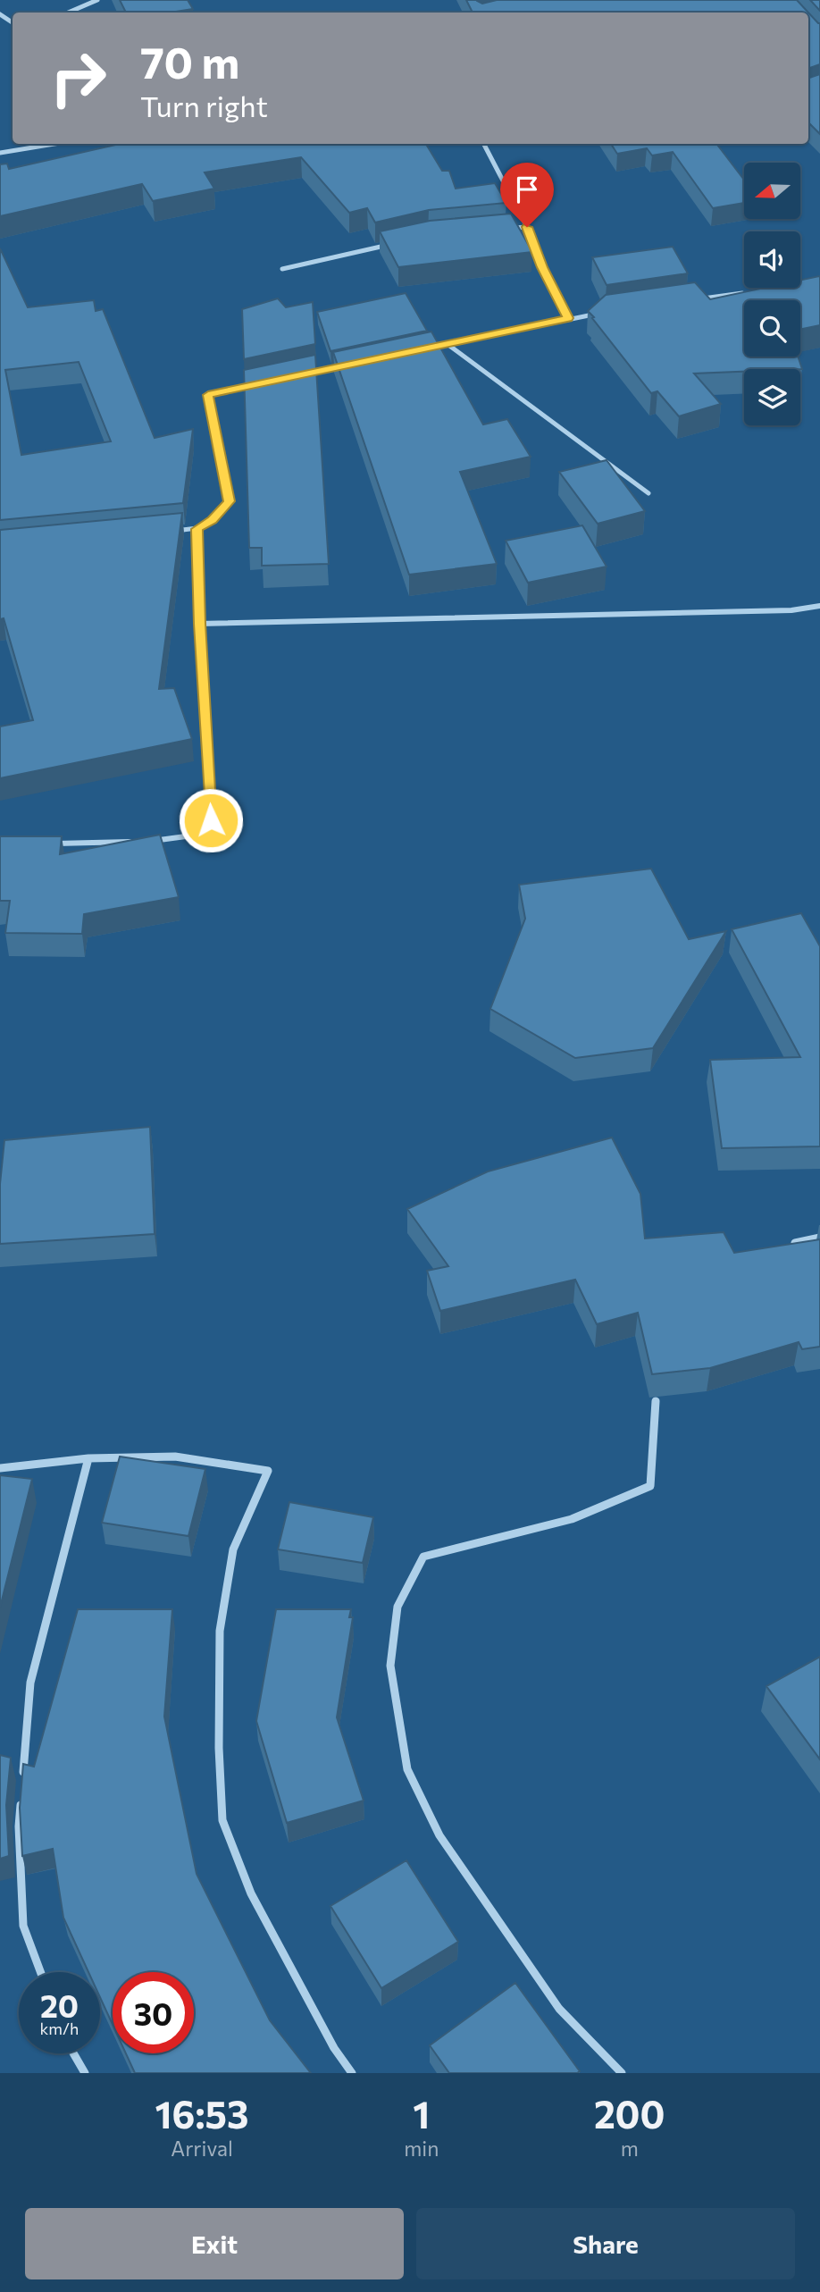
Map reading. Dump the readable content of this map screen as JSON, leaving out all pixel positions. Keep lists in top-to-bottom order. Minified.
{"north":"left","page":{"turn":["70 m","Turn right"],"speed":"20 km/h","limit":"30","eta":["16:53","Arrival","1","min","200","m"],"buttons":["Exit","Share"]}}
